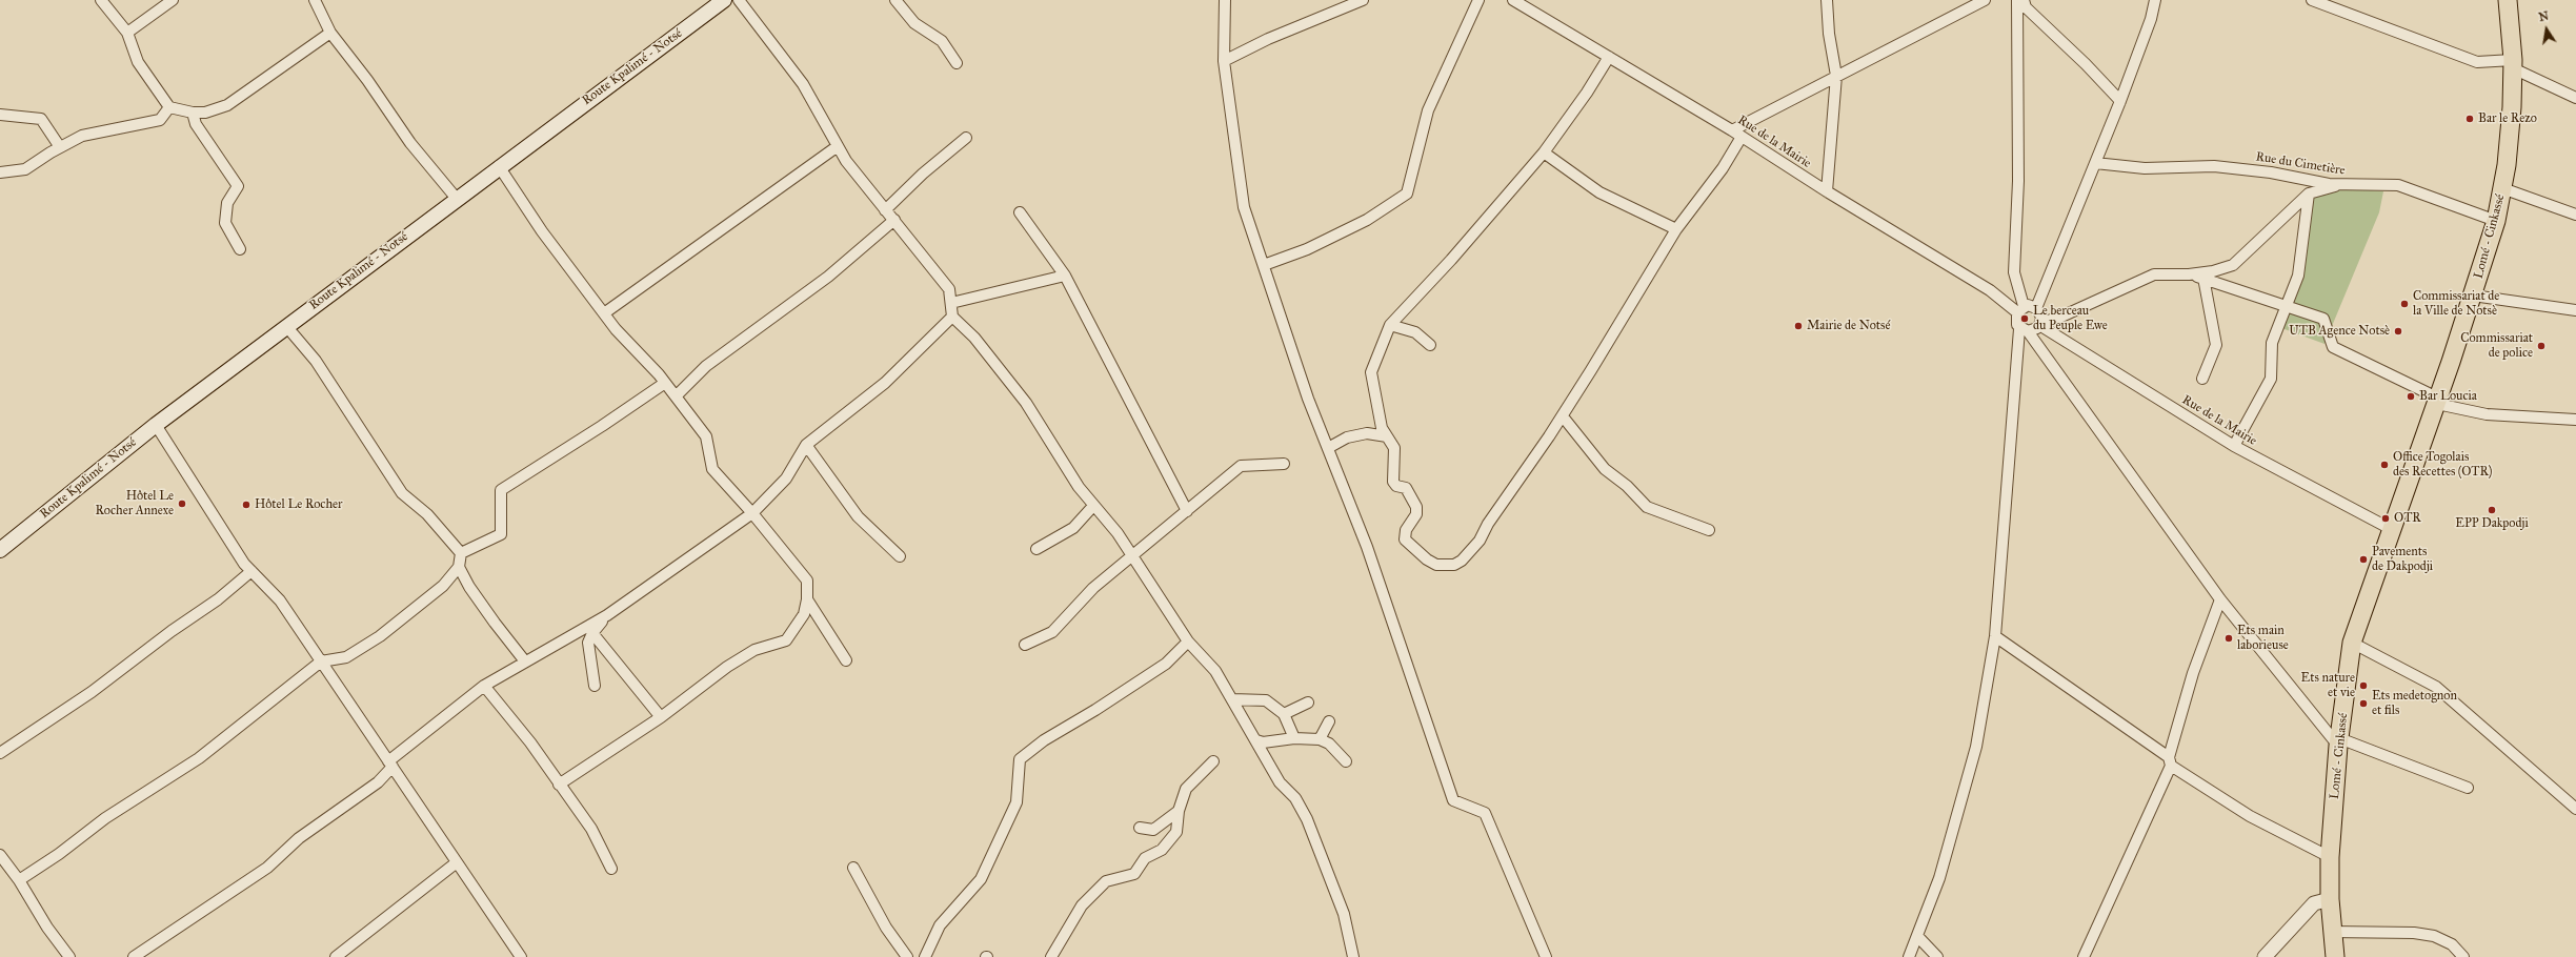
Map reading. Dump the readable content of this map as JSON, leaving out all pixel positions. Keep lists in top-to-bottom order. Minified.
{"streets":{"highway":["Lomé - Cinkassé"],"main road":["Route Kpalimé - Notsé"],"street":["Rue de la Mairie","Rue du Cimetière"]},"crossings":[["Rue de la Mairie","Lomé - Cinkassé"],["Rue du Cimetière","Lomé - Cinkassé"]],"places":["Bar le Rezo","Commissariat de la Ville de Notsè","Le berceau du Peuple Ewe","Mairie de Notsé","UTB Agence Notsè","Commissariat de police","Bar Loucia","Office Togolais des Recettes (OTR)","Hôtel Le Rocher Annexe","Hôtel Le Rocher","EPP Dakpodji","OTR","Pavements de Dakpodji","Ets main laborieuse","Ets nature et vie","Ets medetognon et fils"],"north":"top"}
